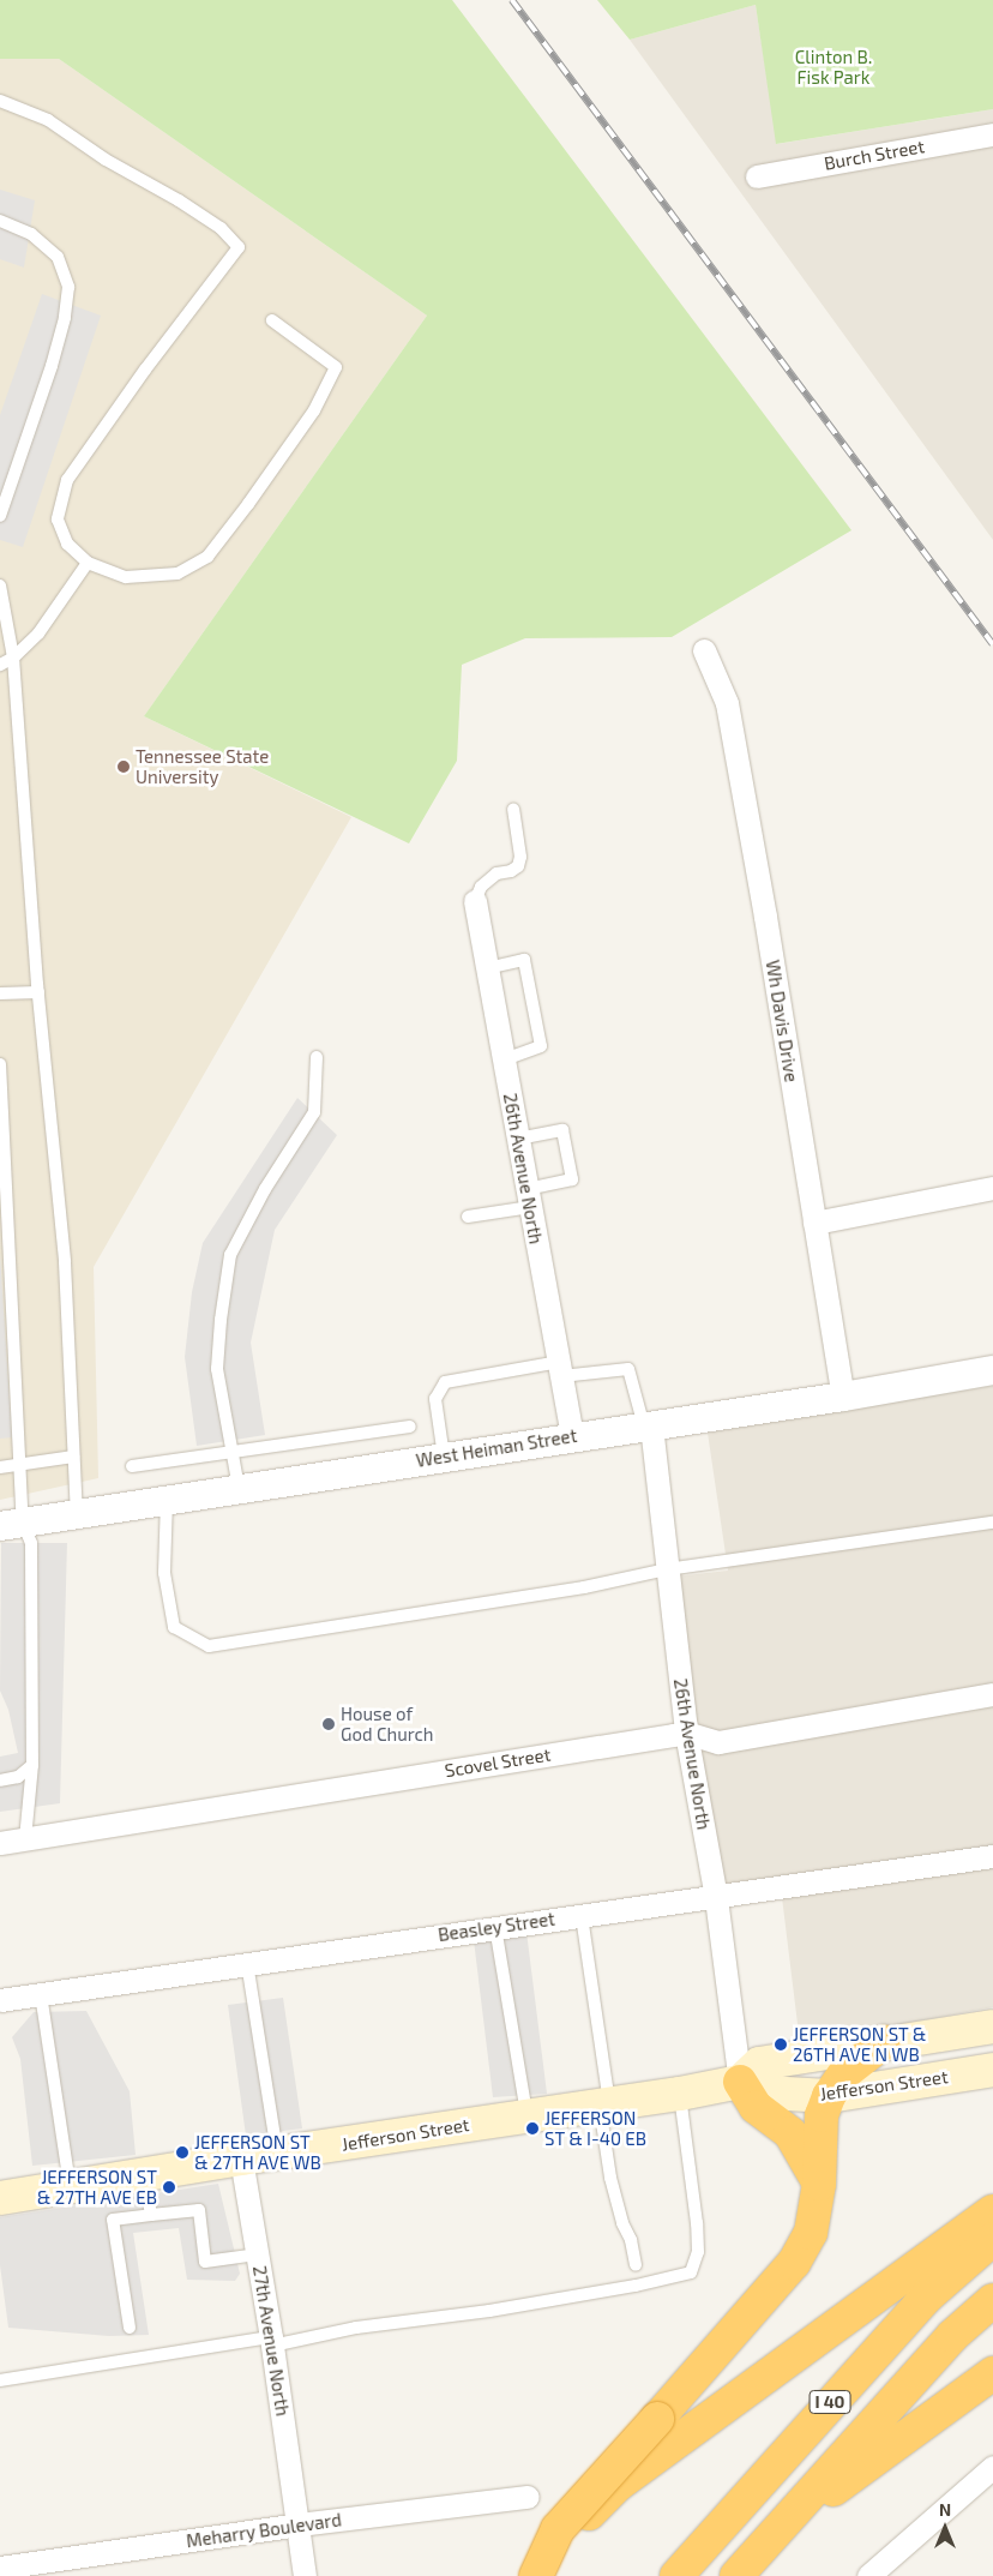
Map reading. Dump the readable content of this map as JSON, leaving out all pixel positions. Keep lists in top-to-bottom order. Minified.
{"streets":{"highway":["I 40"],"main road":["Jefferson Street"],"street":["Burch Street","Wh Davis Drive","26th Avenue North","West Heiman Street","Scovel Street","Beasley Street","27th Avenue North","Meharry Boulevard"]},"crossings":[["Wh Davis Drive","West Heiman Street"],["26th Avenue North","West Heiman Street"],["26th Avenue North","Scovel Street"],["26th Avenue North","Beasley Street"],["26th Avenue North","Jefferson Street"],["Jefferson Street","27th Avenue North"],["27th Avenue North","Meharry Boulevard"]],"parks":["Clinton B. Fisk Park"],"places":["Tennessee State University","House of God Church","JEFFERSON ST & 26TH AVE N WB","JEFFERSON ST & I-40 EB","JEFFERSON ST & 27TH AVE WB","JEFFERSON ST & 27TH AVE EB"],"north":"top"}
